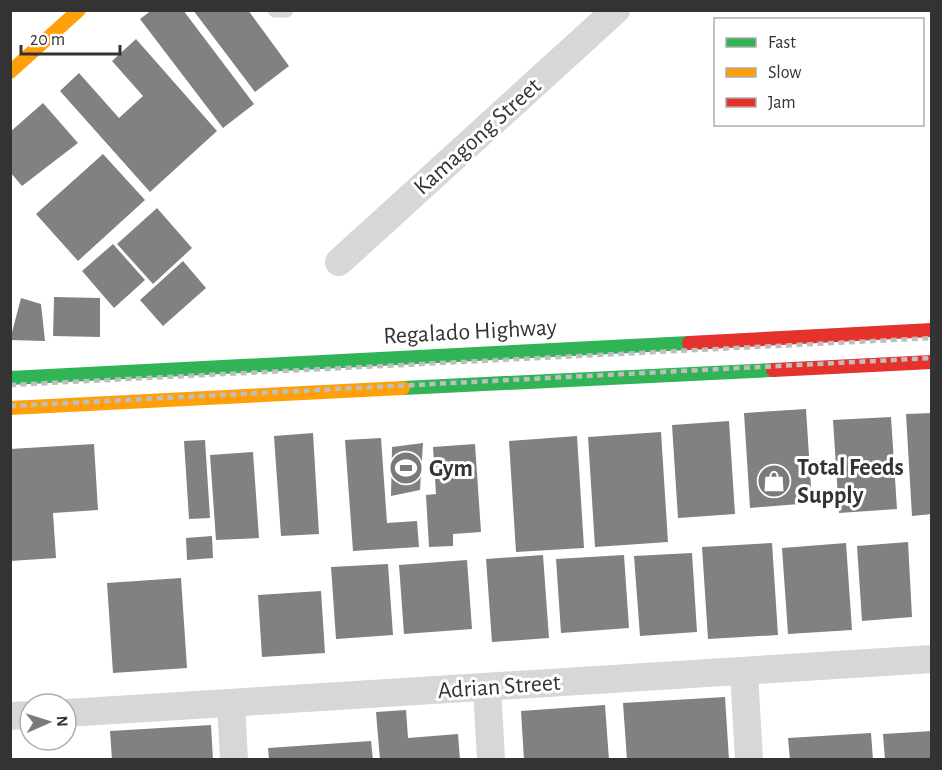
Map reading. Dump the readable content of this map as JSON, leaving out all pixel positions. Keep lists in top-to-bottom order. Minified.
{"streets":{"main road":["Regalado Highway"],"street":["Kamagong Street","Adrian Street"]},"places":{"sports":["Gym"],"shop":["Total Feeds Supply"]},"legend":["Fast","Slow","Jam"],"scale_bar":"20 m","north":"right"}
